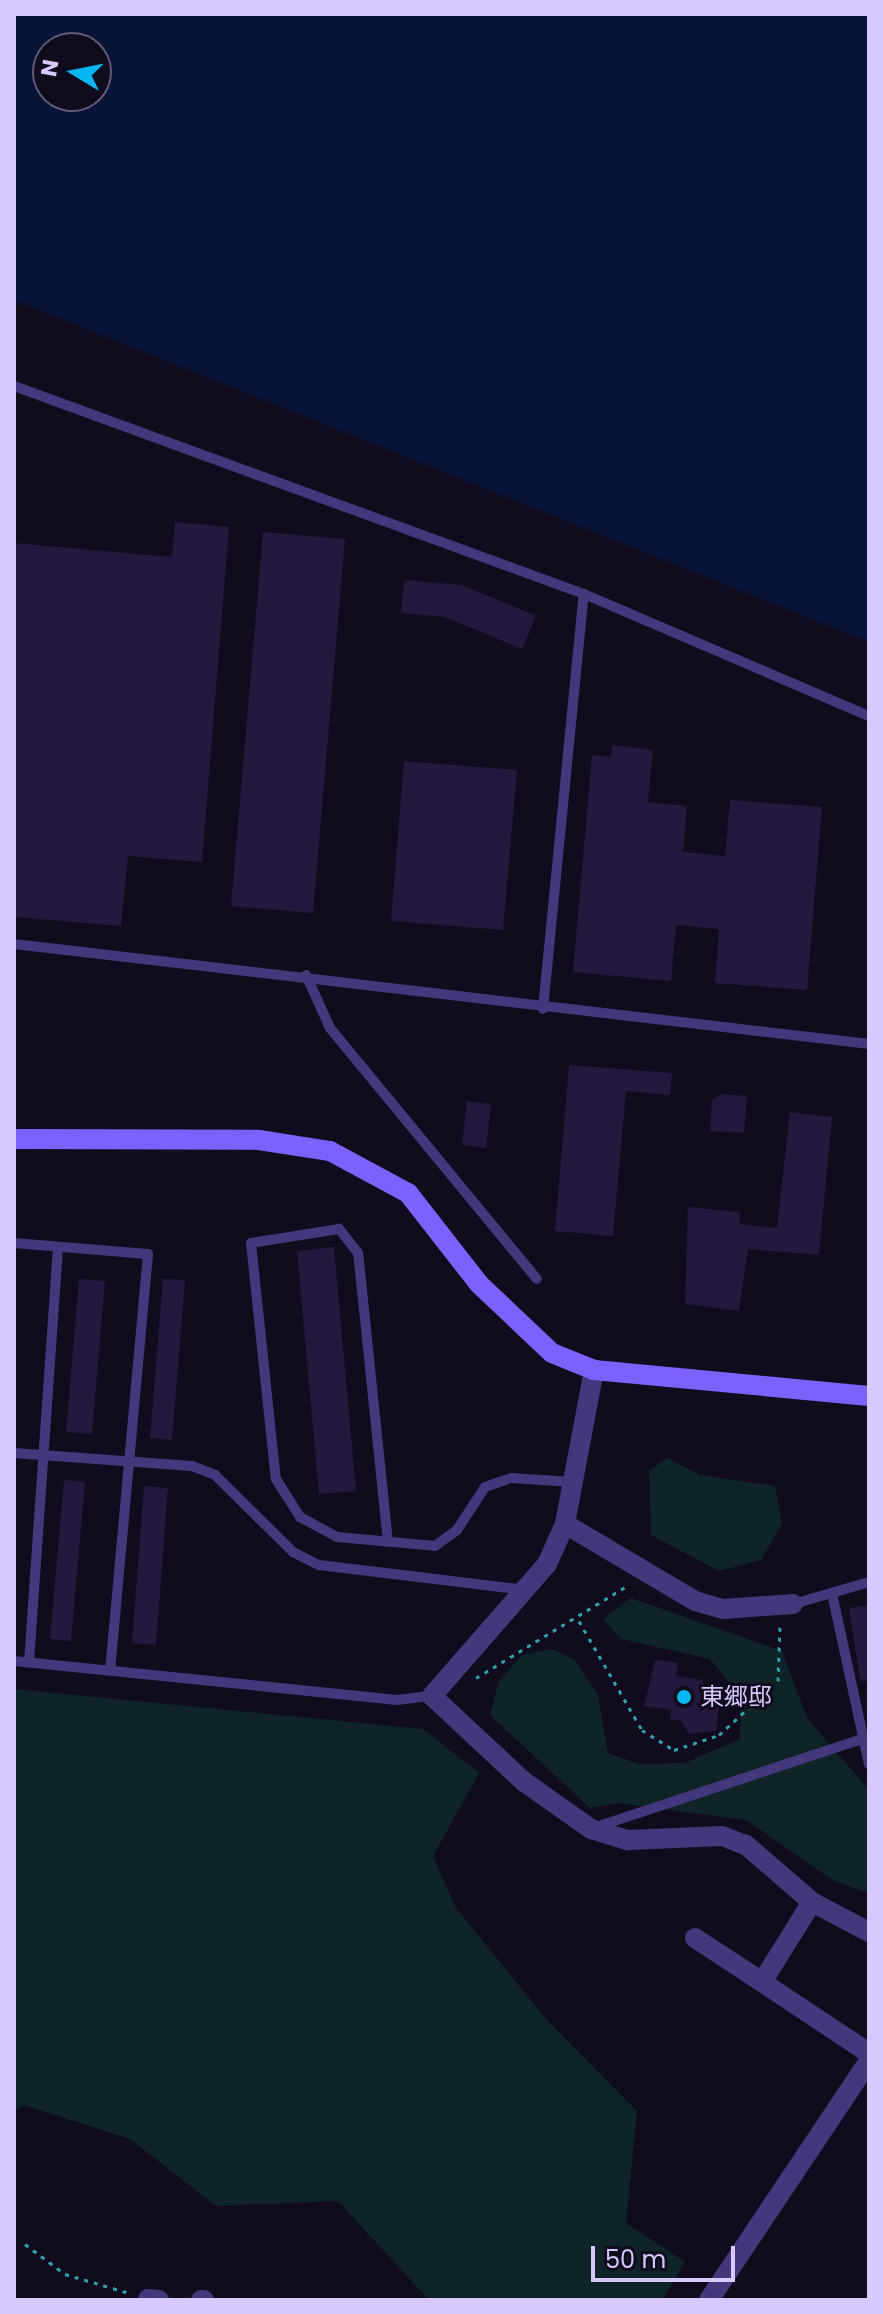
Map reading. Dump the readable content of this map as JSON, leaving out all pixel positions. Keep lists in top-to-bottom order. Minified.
{"places":["東郷邸"],"scale_bar":"50 m","north":"left"}
